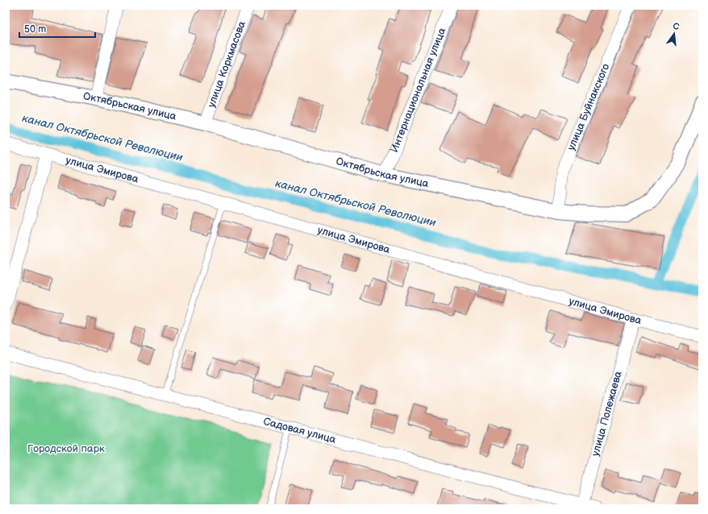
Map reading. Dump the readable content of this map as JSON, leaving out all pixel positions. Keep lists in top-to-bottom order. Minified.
{"streets":{"street":["улица Коркмасова","Интернациональная улица","Октябрьская улица","улица Буйнакского","улица Эмирова","улица Полежаева","Садовая улица"]},"crossings":[["улица Коркмасова","Октябрьская улица"],["Интернациональная улица","Октябрьская улица"],["Октябрьская улица","улица Буйнакского"],["улица Эмирова","улица Полежаева"],["улица Полежаева","Садовая улица"]],"water":["канал Октябрьской Революции"],"parks":["Городской парк"],"scale_bar":"50 m","north":"top"}
